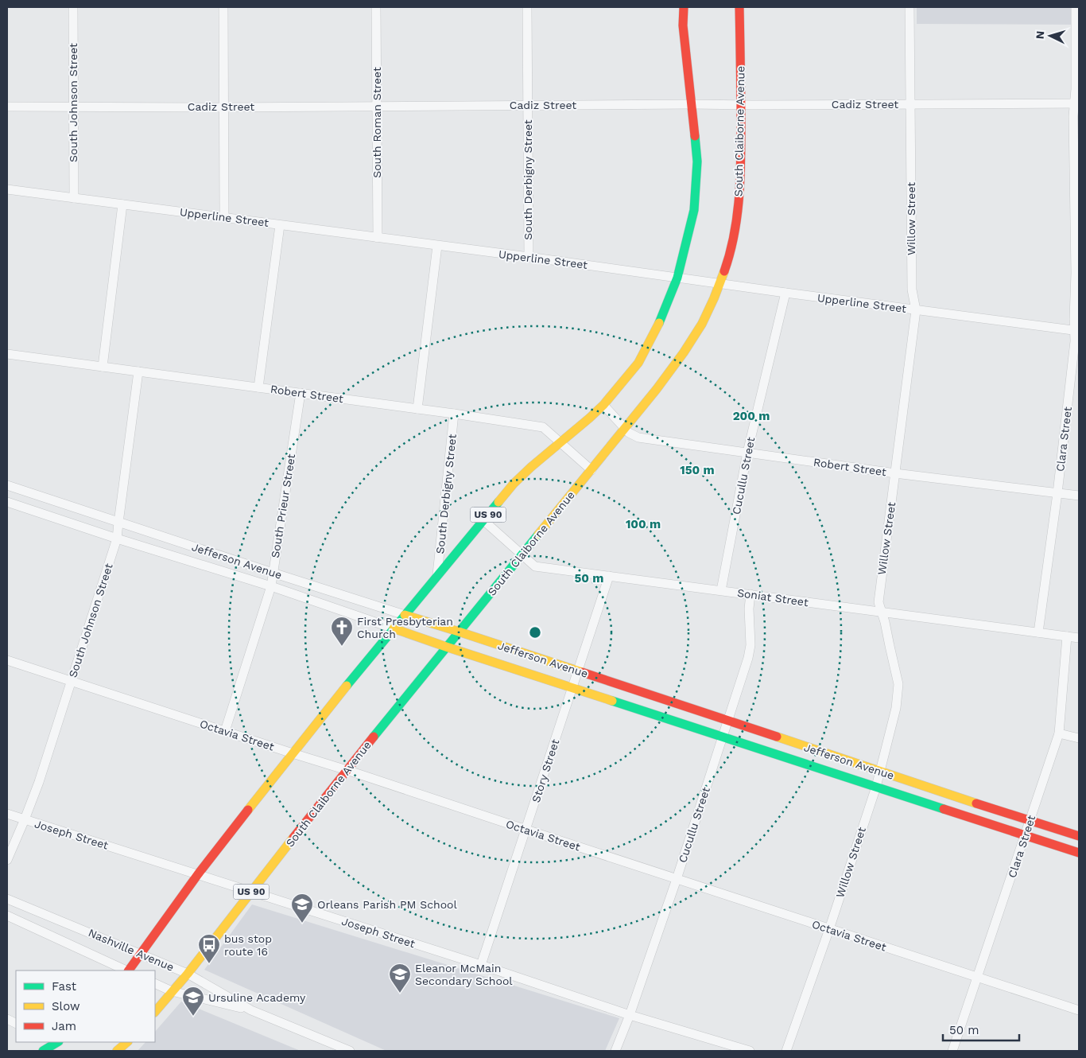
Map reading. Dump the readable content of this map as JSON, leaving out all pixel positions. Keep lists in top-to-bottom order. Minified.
{"streets":{"main road":["South Claiborne Avenue","US 90","Jefferson Avenue"],"street":["South Johnson Street","Cadiz Street","South Roman Street","South Derbigny Street","Upperline Street","Willow Street","Robert Street","Clara Street","Cucullu Street","South Prieur Street","Soniat Street","Octavia Street","Story Street","Joseph Street","Nashville Avenue"]},"crossings":[["South Johnson Street","Cadiz Street"],["South Johnson Street","Upperline Street"],["South Johnson Street","Robert Street"],["South Johnson Street","Jefferson Avenue"],["South Johnson Street","Octavia Street"],["South Johnson Street","Joseph Street"],["Cadiz Street","South Roman Street"],["Cadiz Street","South Claiborne Avenue"],["Cadiz Street","South Derbigny Street"],["Cadiz Street","Willow Street"],["Cadiz Street","Clara Street"],["Cadiz Street","US 90"],["South Roman Street","Upperline Street"],["South Claiborne Avenue","Upperline Street"],["South Claiborne Avenue","Robert Street"],["South Claiborne Avenue","Jefferson Avenue"],["South Claiborne Avenue","Soniat Street"],["South Claiborne Avenue","Octavia Street"],["South Claiborne Avenue","Joseph Street"],["South Claiborne Avenue","Nashville Avenue"],["South Derbigny Street","Upperline Street"],["South Derbigny Street","Robert Street"],["South Derbigny Street","US 90"],["Upperline Street","Willow Street"],["Upperline Street","Clara Street"],["Upperline Street","Cucullu Street"],["Upperline Street","US 90"],["Willow Street","Robert Street"],["Willow Street","Jefferson Avenue"],["Willow Street","Soniat Street"],["Willow Street","Octavia Street"],["Robert Street","Clara Street"],["Robert Street","Cucullu Street"],["Robert Street","South Prieur Street"],["Robert Street","US 90"],["Clara Street","Jefferson Avenue"],["Clara Street","Soniat Street"],["Clara Street","Octavia Street"],["Cucullu Street","Jefferson Avenue"],["Cucullu Street","Soniat Street"],["Cucullu Street","Octavia Street"],["Cucullu Street","Joseph Street"],["South Prieur Street","Jefferson Avenue"],["South Prieur Street","Octavia Street"],["US 90","Jefferson Avenue"],["US 90","Soniat Street"],["US 90","Octavia Street"],["US 90","Joseph Street"],["US 90","Nashville Avenue"],["Jefferson Avenue","Story Street"],["Soniat Street","Story Street"],["Octavia Street","Story Street"],["Story Street","Joseph Street"]],"places":{"church":["First Presbyterian Church"],"school or university":["Orleans Parish PM School","Eleanor McMain Secondary School","Ursuline Academy"],"bus stop":["bus stop route 16"]},"legend":["Fast","Slow","Jam"],"scale_bar":"50 m","north":"left","rings":["200 m","150 m","100 m","50 m"]}
